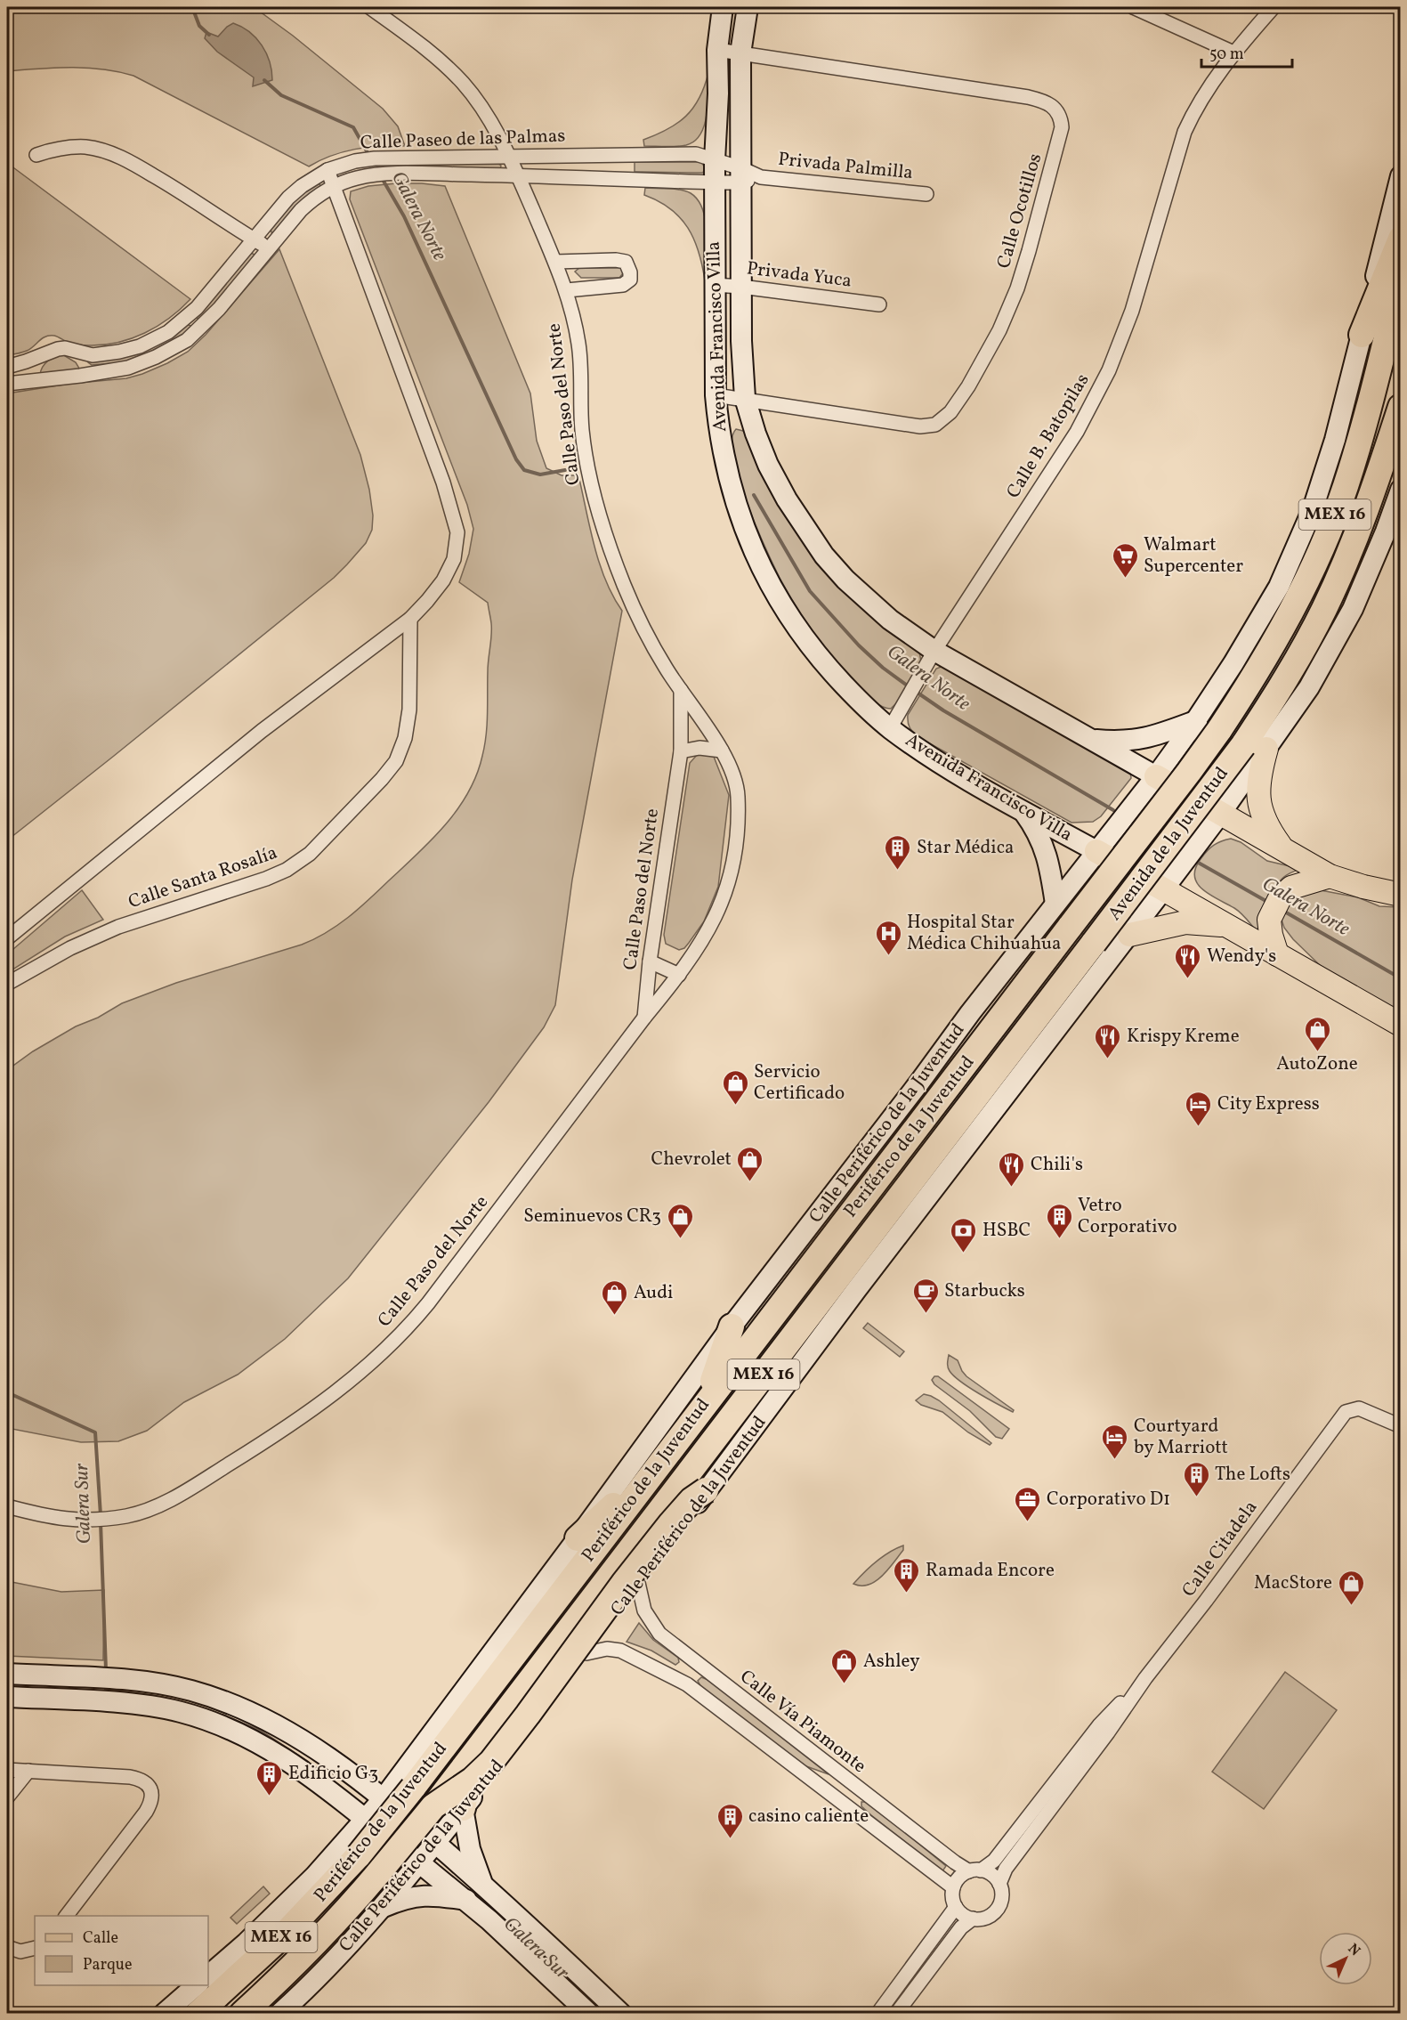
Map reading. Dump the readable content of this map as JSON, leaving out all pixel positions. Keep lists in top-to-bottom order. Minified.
{"streets":{"highway":["MEX 16","Avenida de la Juventud","Periférico de la Juventud"],"main road":["Avenida Francisco Villa","Calle Periférico de la Juventud"],"street":["Calle Paseo de las Palmas","Privada Palmilla","Calle Ocotillos","Privada Yuca","Calle Paso del Norte","Calle B. Batopilas","Calle Santa Rosalía","Calle Citadela","Calle Vía Piamonte"]},"crossings":[["Calle Paseo de las Palmas","Privada Palmilla"],["Calle Paseo de las Palmas","Avenida Francisco Villa"],["Calle Paseo de las Palmas","Calle Paso del Norte"],["Privada Palmilla","Avenida Francisco Villa"],["Calle Ocotillos","Avenida Francisco Villa"],["Privada Yuca","Avenida Francisco Villa"],["Avenida Francisco Villa","Calle B. Batopilas"],["Avenida Francisco Villa","Calle Periférico de la Juventud"],["MEX 16","Avenida de la Juventud"],["MEX 16","Calle Periférico de la Juventud"],["Avenida de la Juventud","Calle Periférico de la Juventud"],["Avenida de la Juventud","Periférico de la Juventud"],["Calle Periférico de la Juventud","Calle Vía Piamonte"],["Calle Citadela","Calle Vía Piamonte"]],"water":["Galera Norte","Galera Sur"],"places":{"supermarket":["Walmart Supercenter"],"building":["Star Médica","Vetro Corporativo","The Lofts","Ramada Encore","Edificio G3","casino caliente"],"hospital":["Hospital Star Médica Chihuahua"],"restaurant":["Wendy's","Krispy Kreme","Chili's"],"shop":["AutoZone","Servicio Certificado","Chevrolet","Seminuevos CR3","Audi","MacStore","Ashley"],"hotel":["City Express","Courtyard by Marriott"],"bank":["HSBC"],"cafe":["Starbucks"],"office":["Corporativo D1"]},"legend":["Calle","Parque"],"scale_bar":"50 m","north":"top right"}
